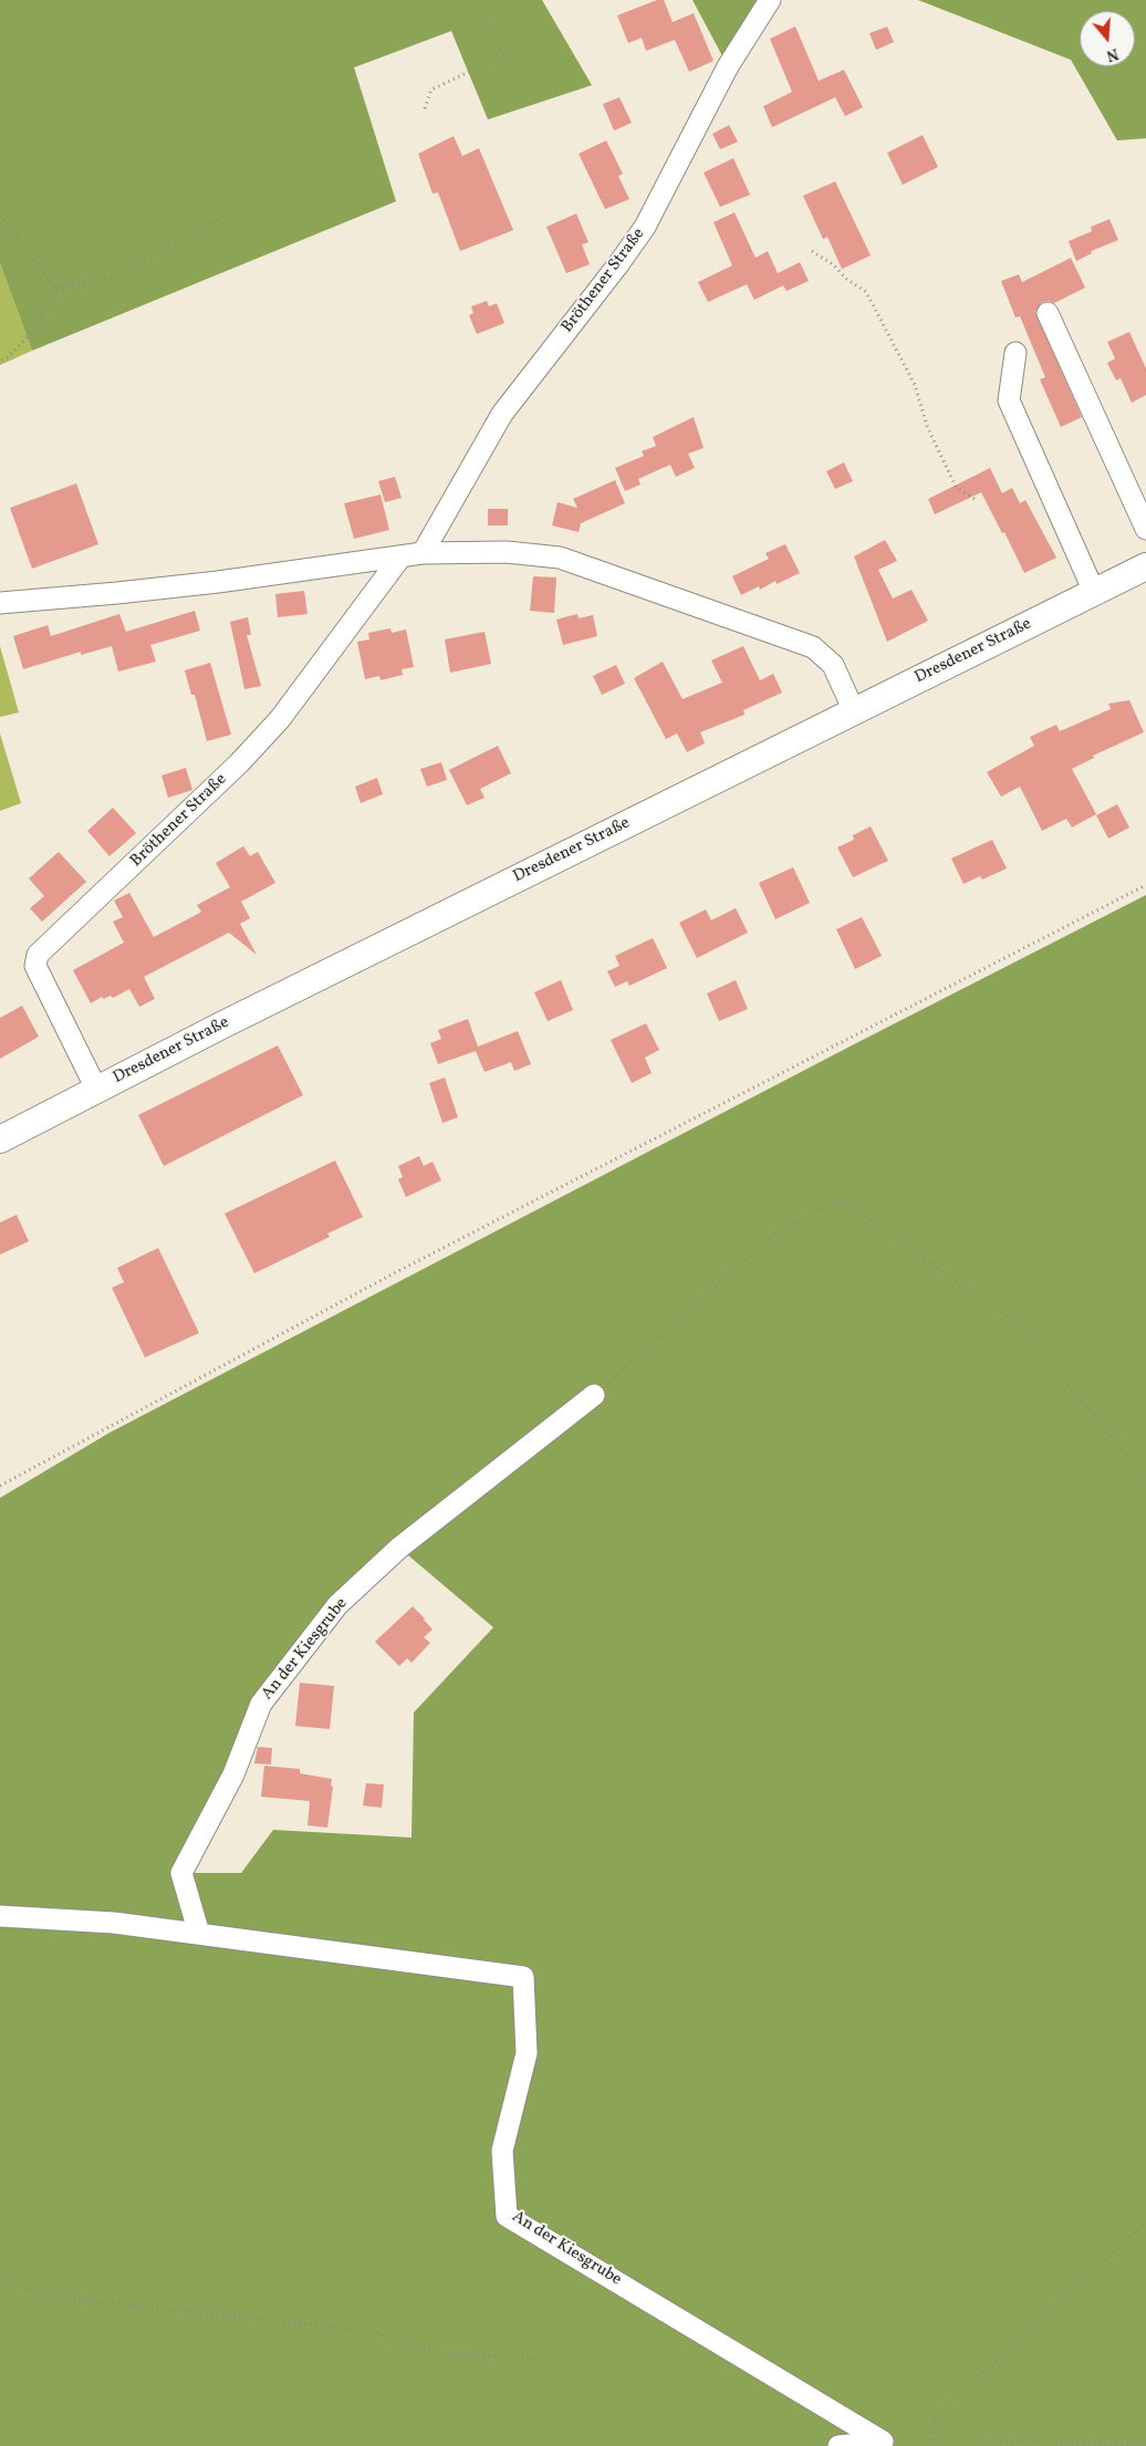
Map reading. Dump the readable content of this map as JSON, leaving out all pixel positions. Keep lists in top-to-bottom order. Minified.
{"streets":{"main road":["Dresdener Straße"],"street":["Bröthener Straße","An der Kiesgrube"]},"crossings":[["Bröthener Straße","Dresdener Straße"]],"north":"bottom"}
